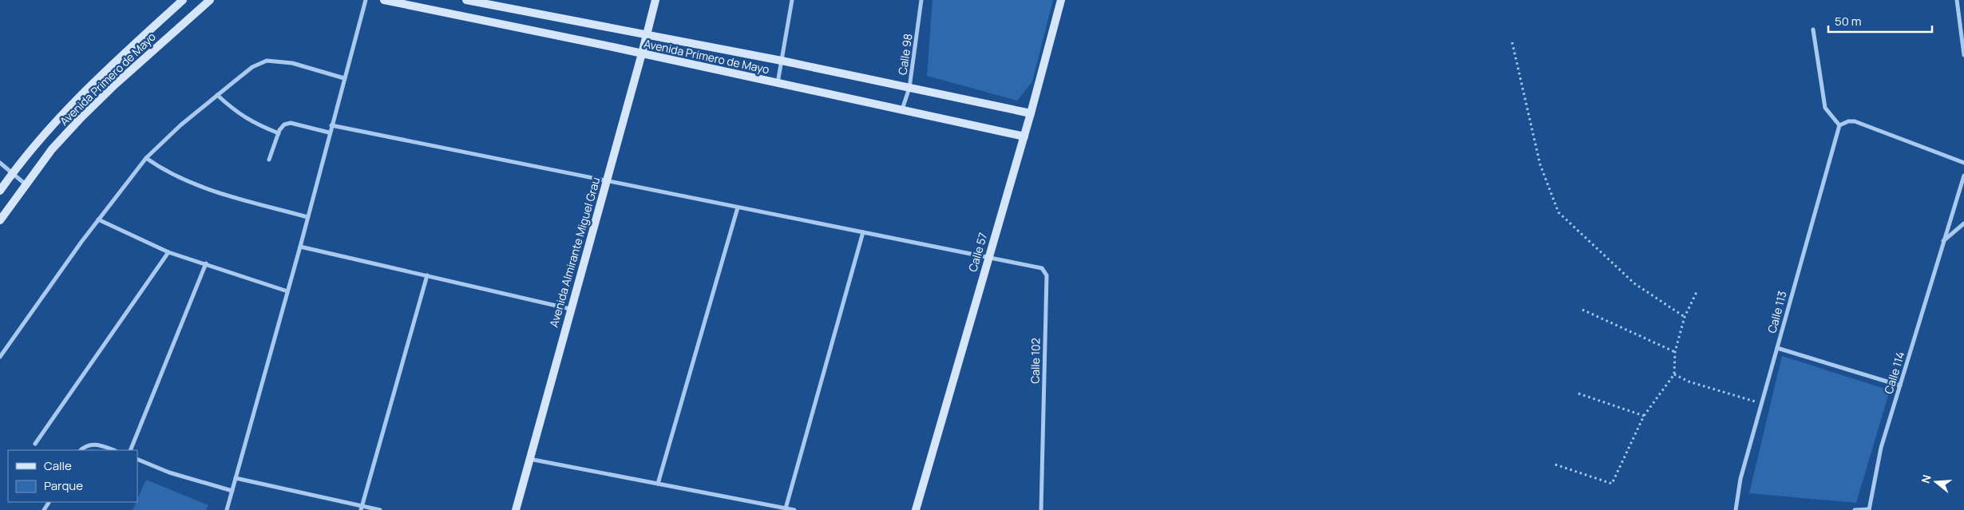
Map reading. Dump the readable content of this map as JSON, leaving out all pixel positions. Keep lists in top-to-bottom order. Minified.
{"streets":{"street":["Calle 98","Avenida Primero de Mayo","Avenida Almirante Miguel Grau","Calle 57","Calle 113","Calle 102","Calle 114"]},"crossings":[["Calle 98","Avenida Primero de Mayo"],["Avenida Primero de Mayo","Avenida Almirante Miguel Grau"],["Avenida Primero de Mayo","Calle 57"],["Avenida Almirante Miguel Grau","Calle 102"],["Calle 57","Calle 102"]],"legend":["Calle","Parque"],"scale_bar":"50 m","north":"left"}
